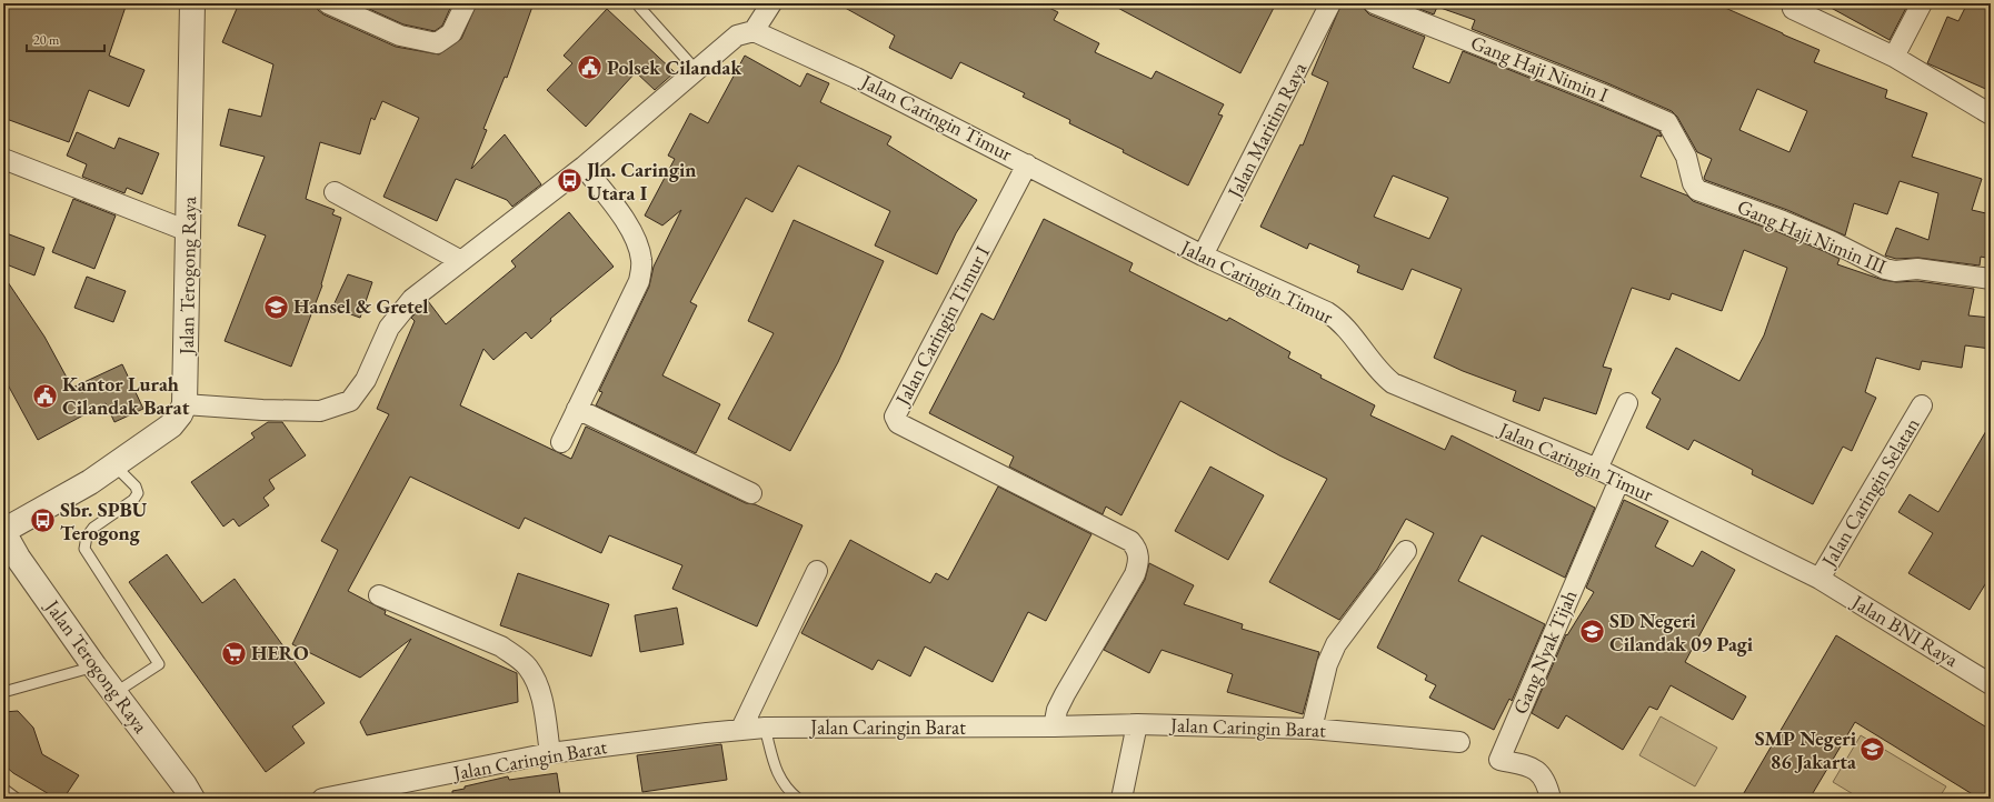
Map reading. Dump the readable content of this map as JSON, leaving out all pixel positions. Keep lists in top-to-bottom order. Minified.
{"streets":{"street":["Gang Haji Nimin I","Jalan Caringin Timur","Jalan Maritim Raya","Gang Haji Nimin III","Jalan Terogong Raya","Jalan Caringin Timur I","Jalan Caringin Selatan","Jalan BNI Raya","Gang Nyak Tijah","Jalan Caringin Barat"]},"crossings":[["Gang Haji Nimin I","Gang Haji Nimin III"],["Jalan Caringin Timur","Jalan Maritim Raya"],["Jalan Caringin Timur","Jalan Caringin Timur I"],["Jalan Caringin Timur","Jalan Caringin Selatan"],["Jalan Caringin Timur","Jalan BNI Raya"],["Jalan Caringin Timur","Gang Nyak Tijah"],["Jalan Caringin Timur I","Jalan Caringin Barat"],["Jalan Caringin Selatan","Jalan BNI Raya"]],"places":{"public building":["Polsek Cilandak","Kantor Lurah Cilandak Barat"],"bus stop":["Jln. Caringin Utara I","Sbr. SPBU Terogong"],"school or university":["Hansel & Gretel","SD Negeri Cilandak 09 Pagi","SMP Negeri 86 Jakarta"],"supermarket":["HERO"]},"scale_bar":"20 m"}
